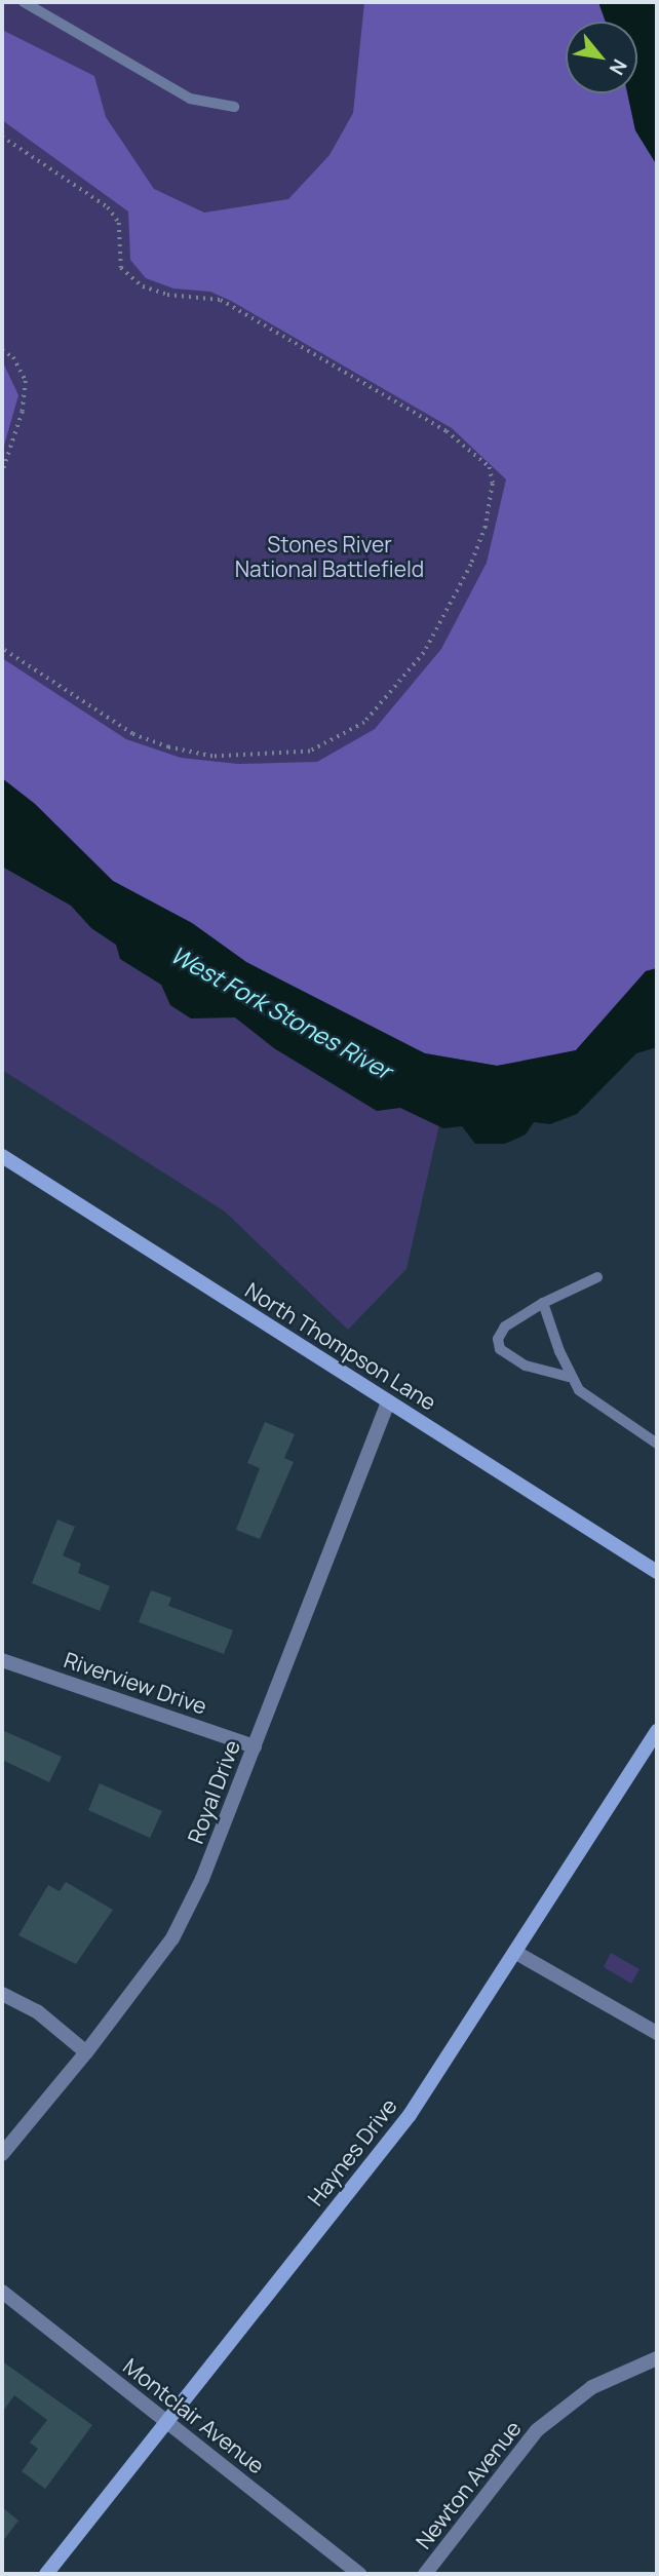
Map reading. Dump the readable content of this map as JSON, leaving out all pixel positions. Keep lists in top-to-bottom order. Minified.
{"streets":{"street":["North Thompson Lane","Riverview Drive","Royal Drive","Haynes Drive","Montclair Avenue","Newton Avenue"]},"crossings":[["North Thompson Lane","Royal Drive"],["Riverview Drive","Royal Drive"],["Haynes Drive","Montclair Avenue"]],"water":["West Fork Stones River"],"parks":["Stones River National Battlefield"],"north":"bottom right"}
